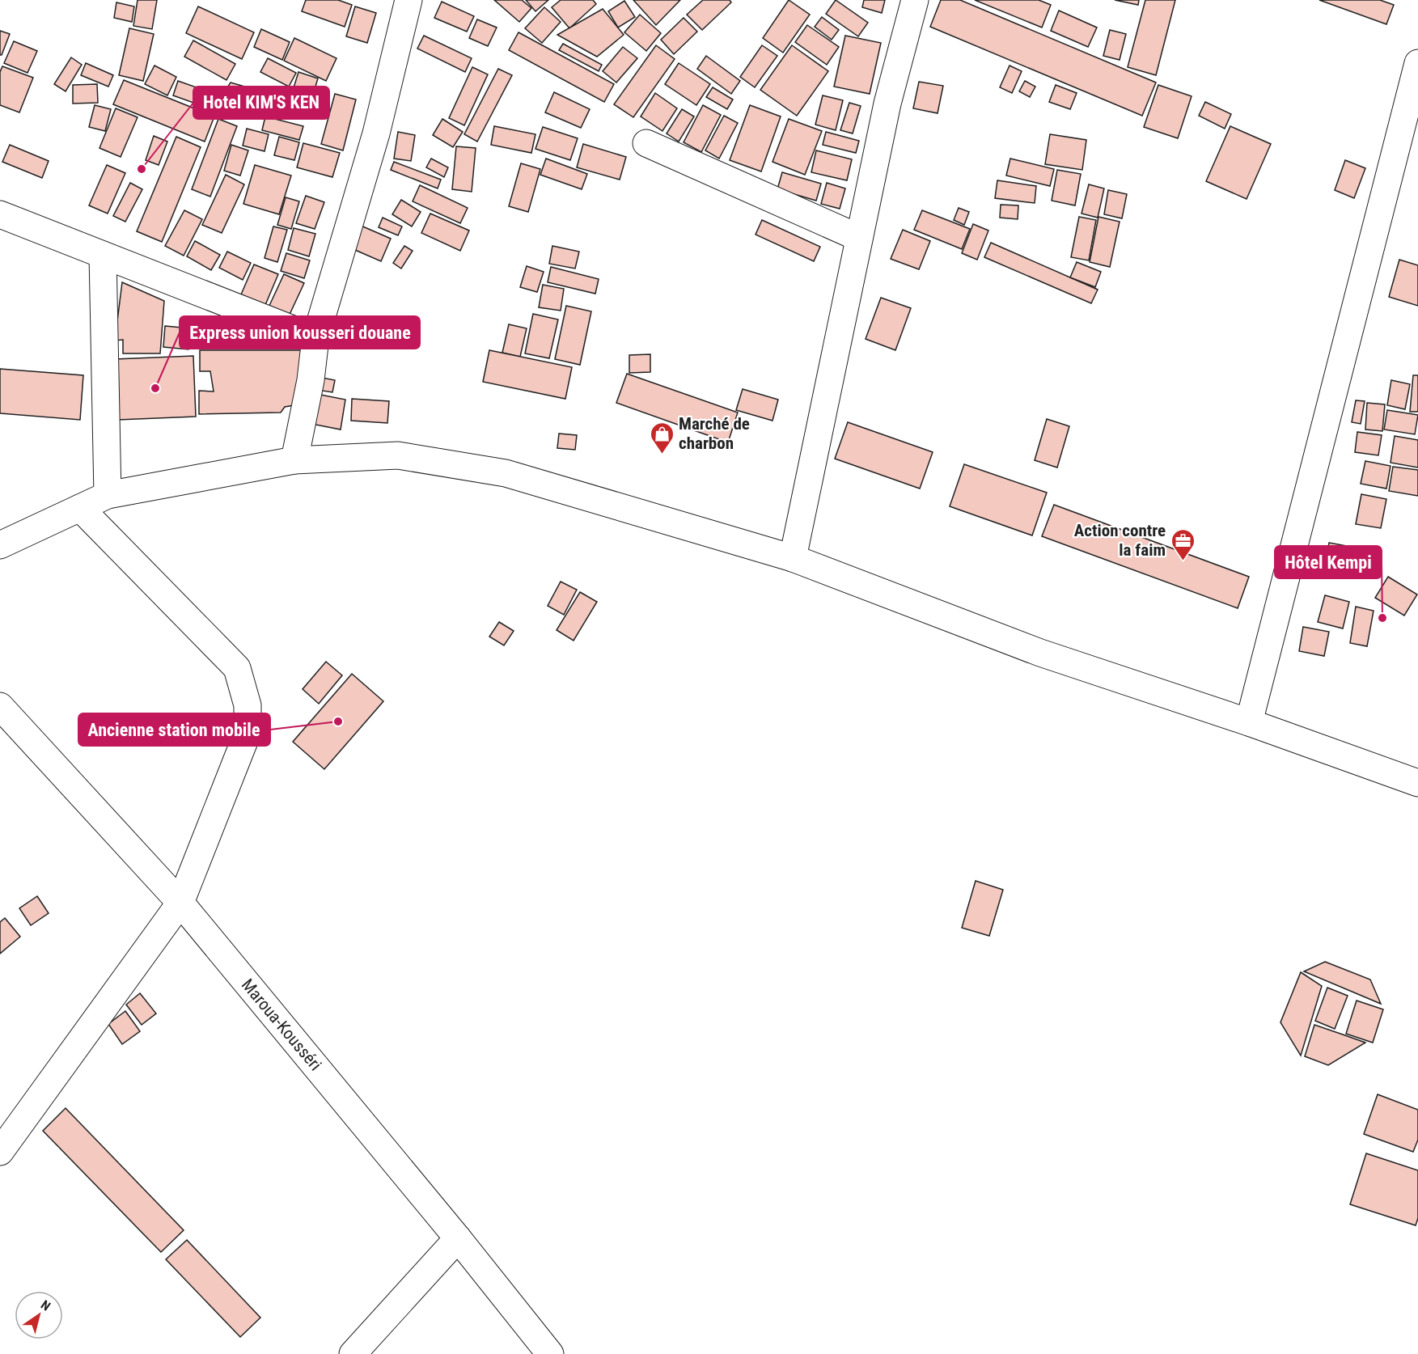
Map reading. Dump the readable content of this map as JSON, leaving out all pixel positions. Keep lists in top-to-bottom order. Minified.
{"streets":{"main road":["Maroua-Kousséri"]},"places":{"other":["Hotel KIM'S KEN","Express union kousseri douane","Hôtel Kempi","Ancienne station mobile"],"shop":["Marché de charbon"],"office":["Action contre la faim"]},"north":"top right"}
